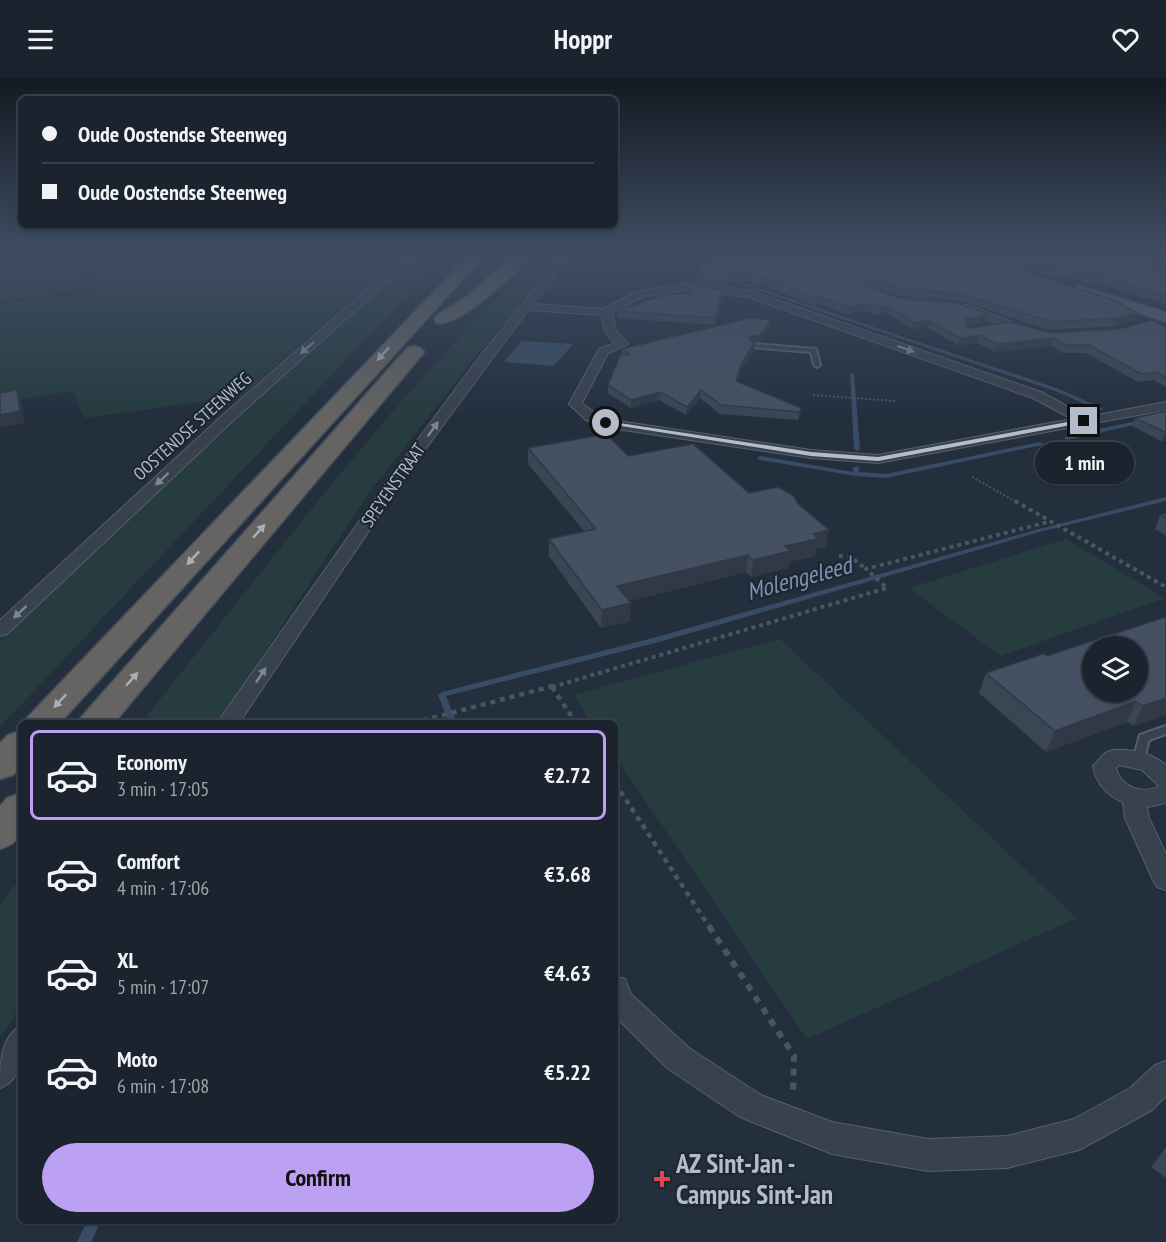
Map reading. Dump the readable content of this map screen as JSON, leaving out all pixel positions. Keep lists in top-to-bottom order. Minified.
{"streets":{"street":["OOSTENDSE STEENWEG","SPEYENSTRAAT"]},"one_way":["OOSTENDSE STEENWEG","SPEYENSTRAAT"],"water":["Molengeleed"],"places":{"health":["AZ Sint-Jan - Campus Sint-Jan"]},"page":{"header":"Hoppr","banner":["Oude Oostendse Steenweg","Oude Oostendse Steenweg"],"bubble":"1 min","list":[{"name":"Economy","note":"3 min · 17:05","value":"€2.72"},{"name":"Comfort","note":"4 min · 17:06","value":"€3.68"},{"name":"XL","note":"5 min · 17:07","value":"€4.63"},{"name":"Moto","note":"6 min · 17:08","value":"€5.22"}],"buttons":"Confirm"}}
